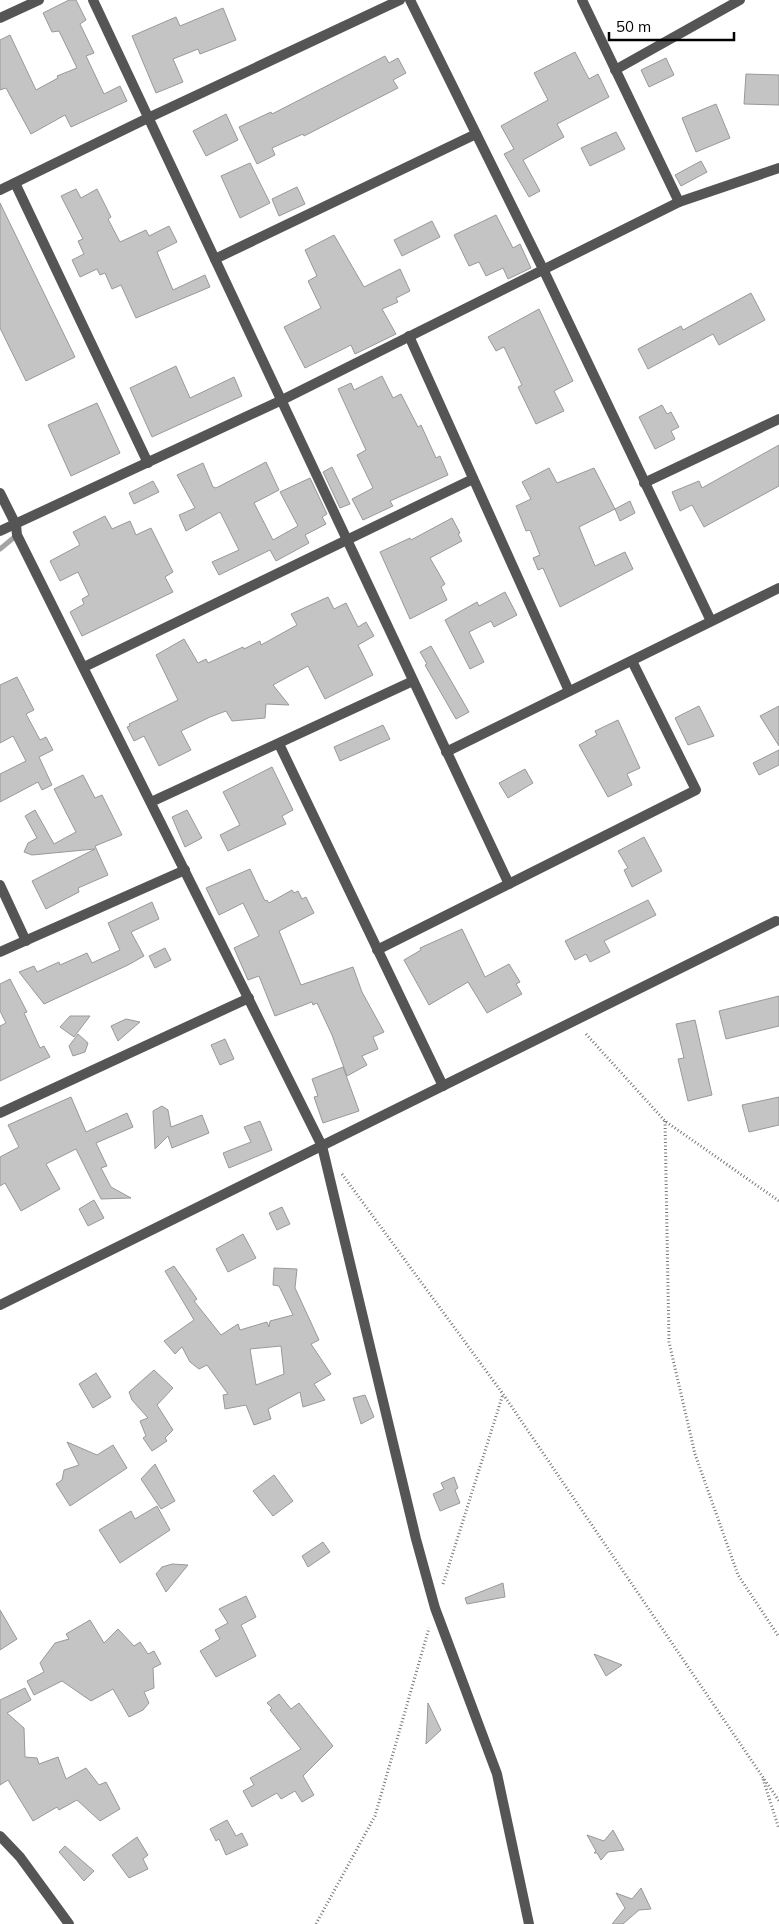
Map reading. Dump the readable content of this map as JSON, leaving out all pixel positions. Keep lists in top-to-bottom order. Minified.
{"scale_bar":"50 m"}
